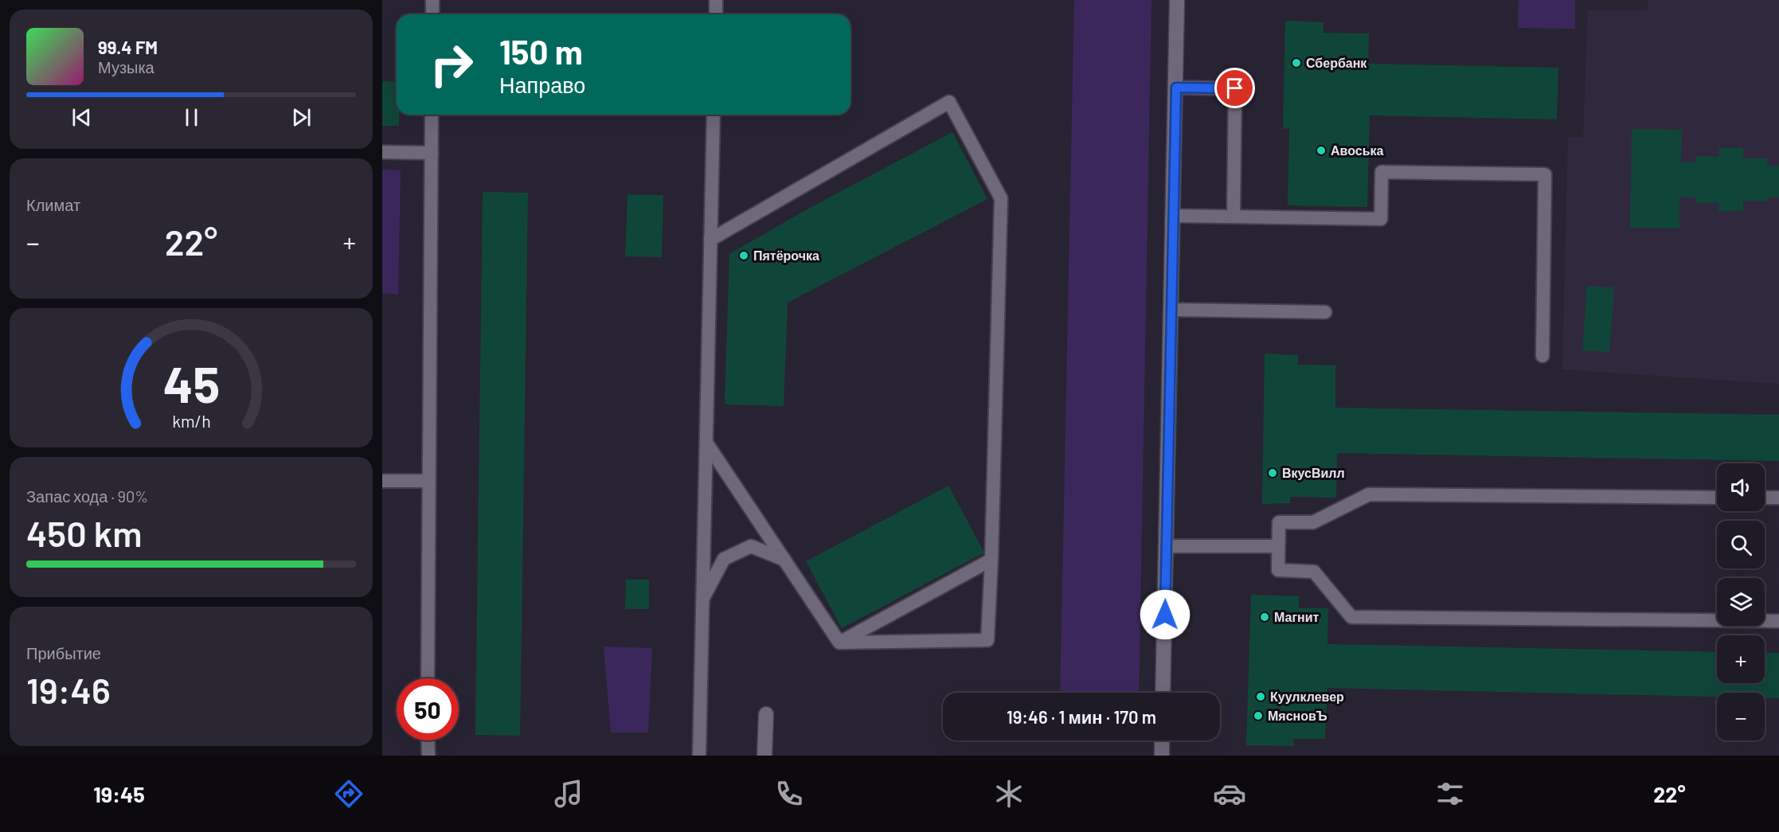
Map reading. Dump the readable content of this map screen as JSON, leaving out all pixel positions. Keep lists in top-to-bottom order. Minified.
{"places":["Сбербанк","Авоська","Пятёрочка","ВкусВилл","Магнит","Куулклевер","МясновЪ"],"page":{"turn":["150 m","Направо"],"song":["99.4 FM","Музыка"],"tile":["Климат",["Запас хода · 90%","450 km"],["Прибытие","19:46"]],"heat":["−","22°","+"],"map_buttons":["+","−"],"limit":"50","trip":"19:46 · 1 мин · 170 m","tabs":["19:45","22°"],"gauge":["45","km/h"]}}
